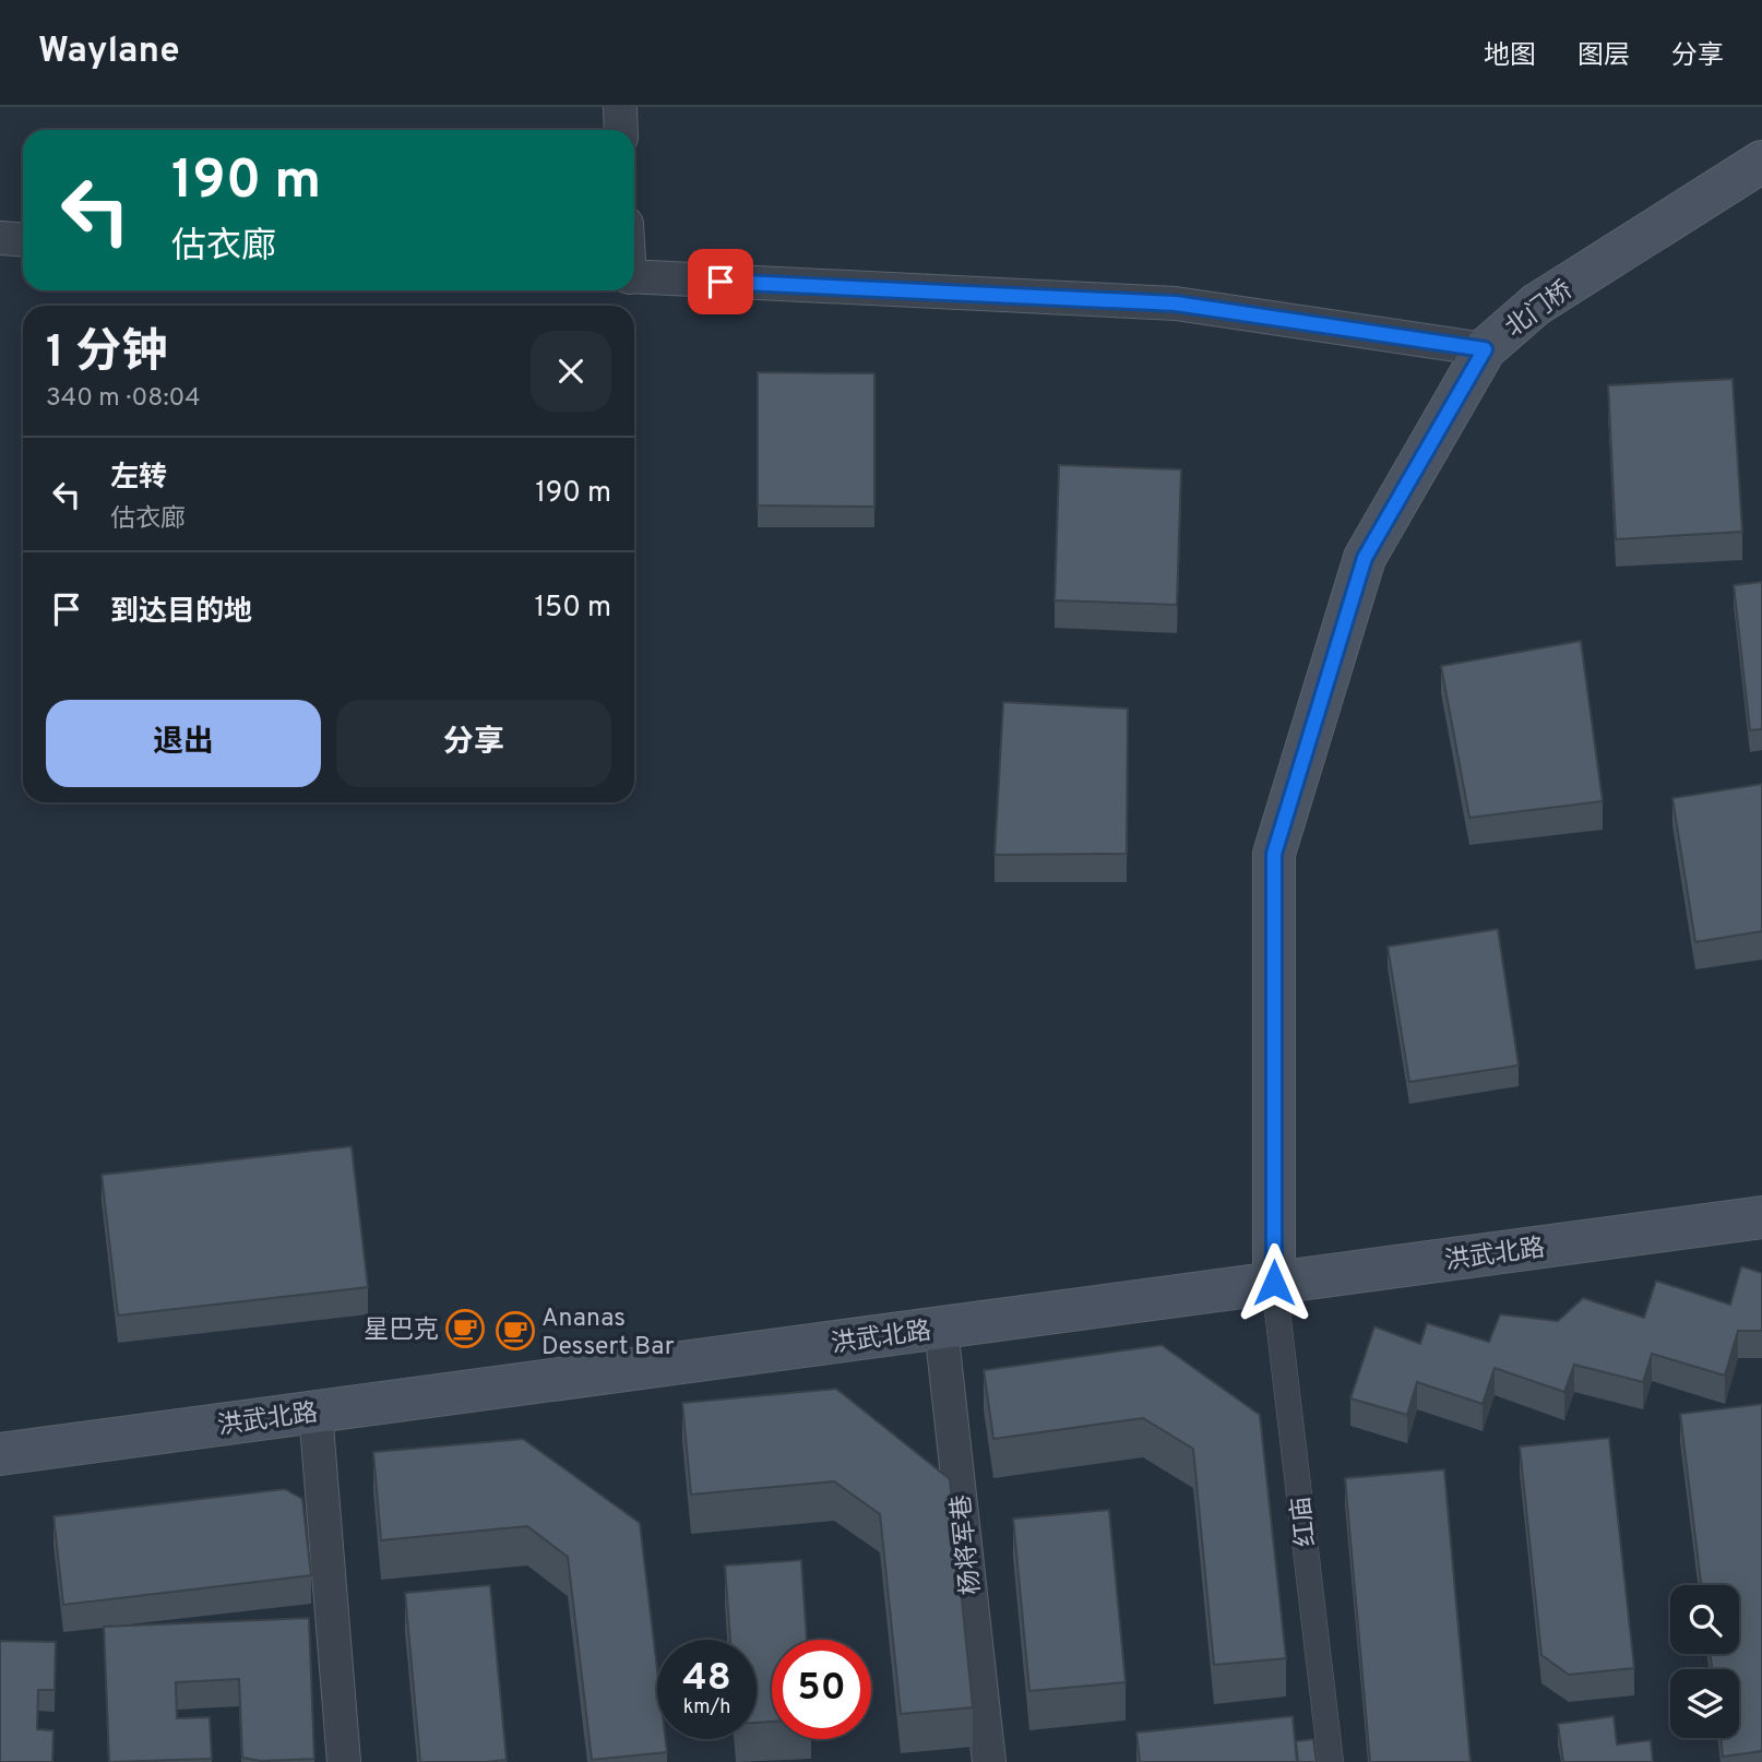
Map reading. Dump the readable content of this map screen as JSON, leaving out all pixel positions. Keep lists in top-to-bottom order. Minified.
{"streets":{"main road":["北门桥","洪武北路"],"street":["红庙","杨将军巷"]},"crossings":[["北门桥","洪武北路"],["北门桥","红庙"],["洪武北路","红庙"],["洪武北路","杨将军巷"]],"places":{"cafe":["星巴克","Ananas Dessert Bar"]},"page":{"header":"Waylane","nav":["地图","图层","分享"],"turn":["190 m","估衣廊"],"heading":["1 分钟","340 m · 08:04"],"list":[{"name":"左转","note":"估衣廊","value":"190 m"},{"name":"到达目的地","value":"150 m"}],"buttons":["退出","分享"],"speed":"48 km/h","limit":"50"}}
